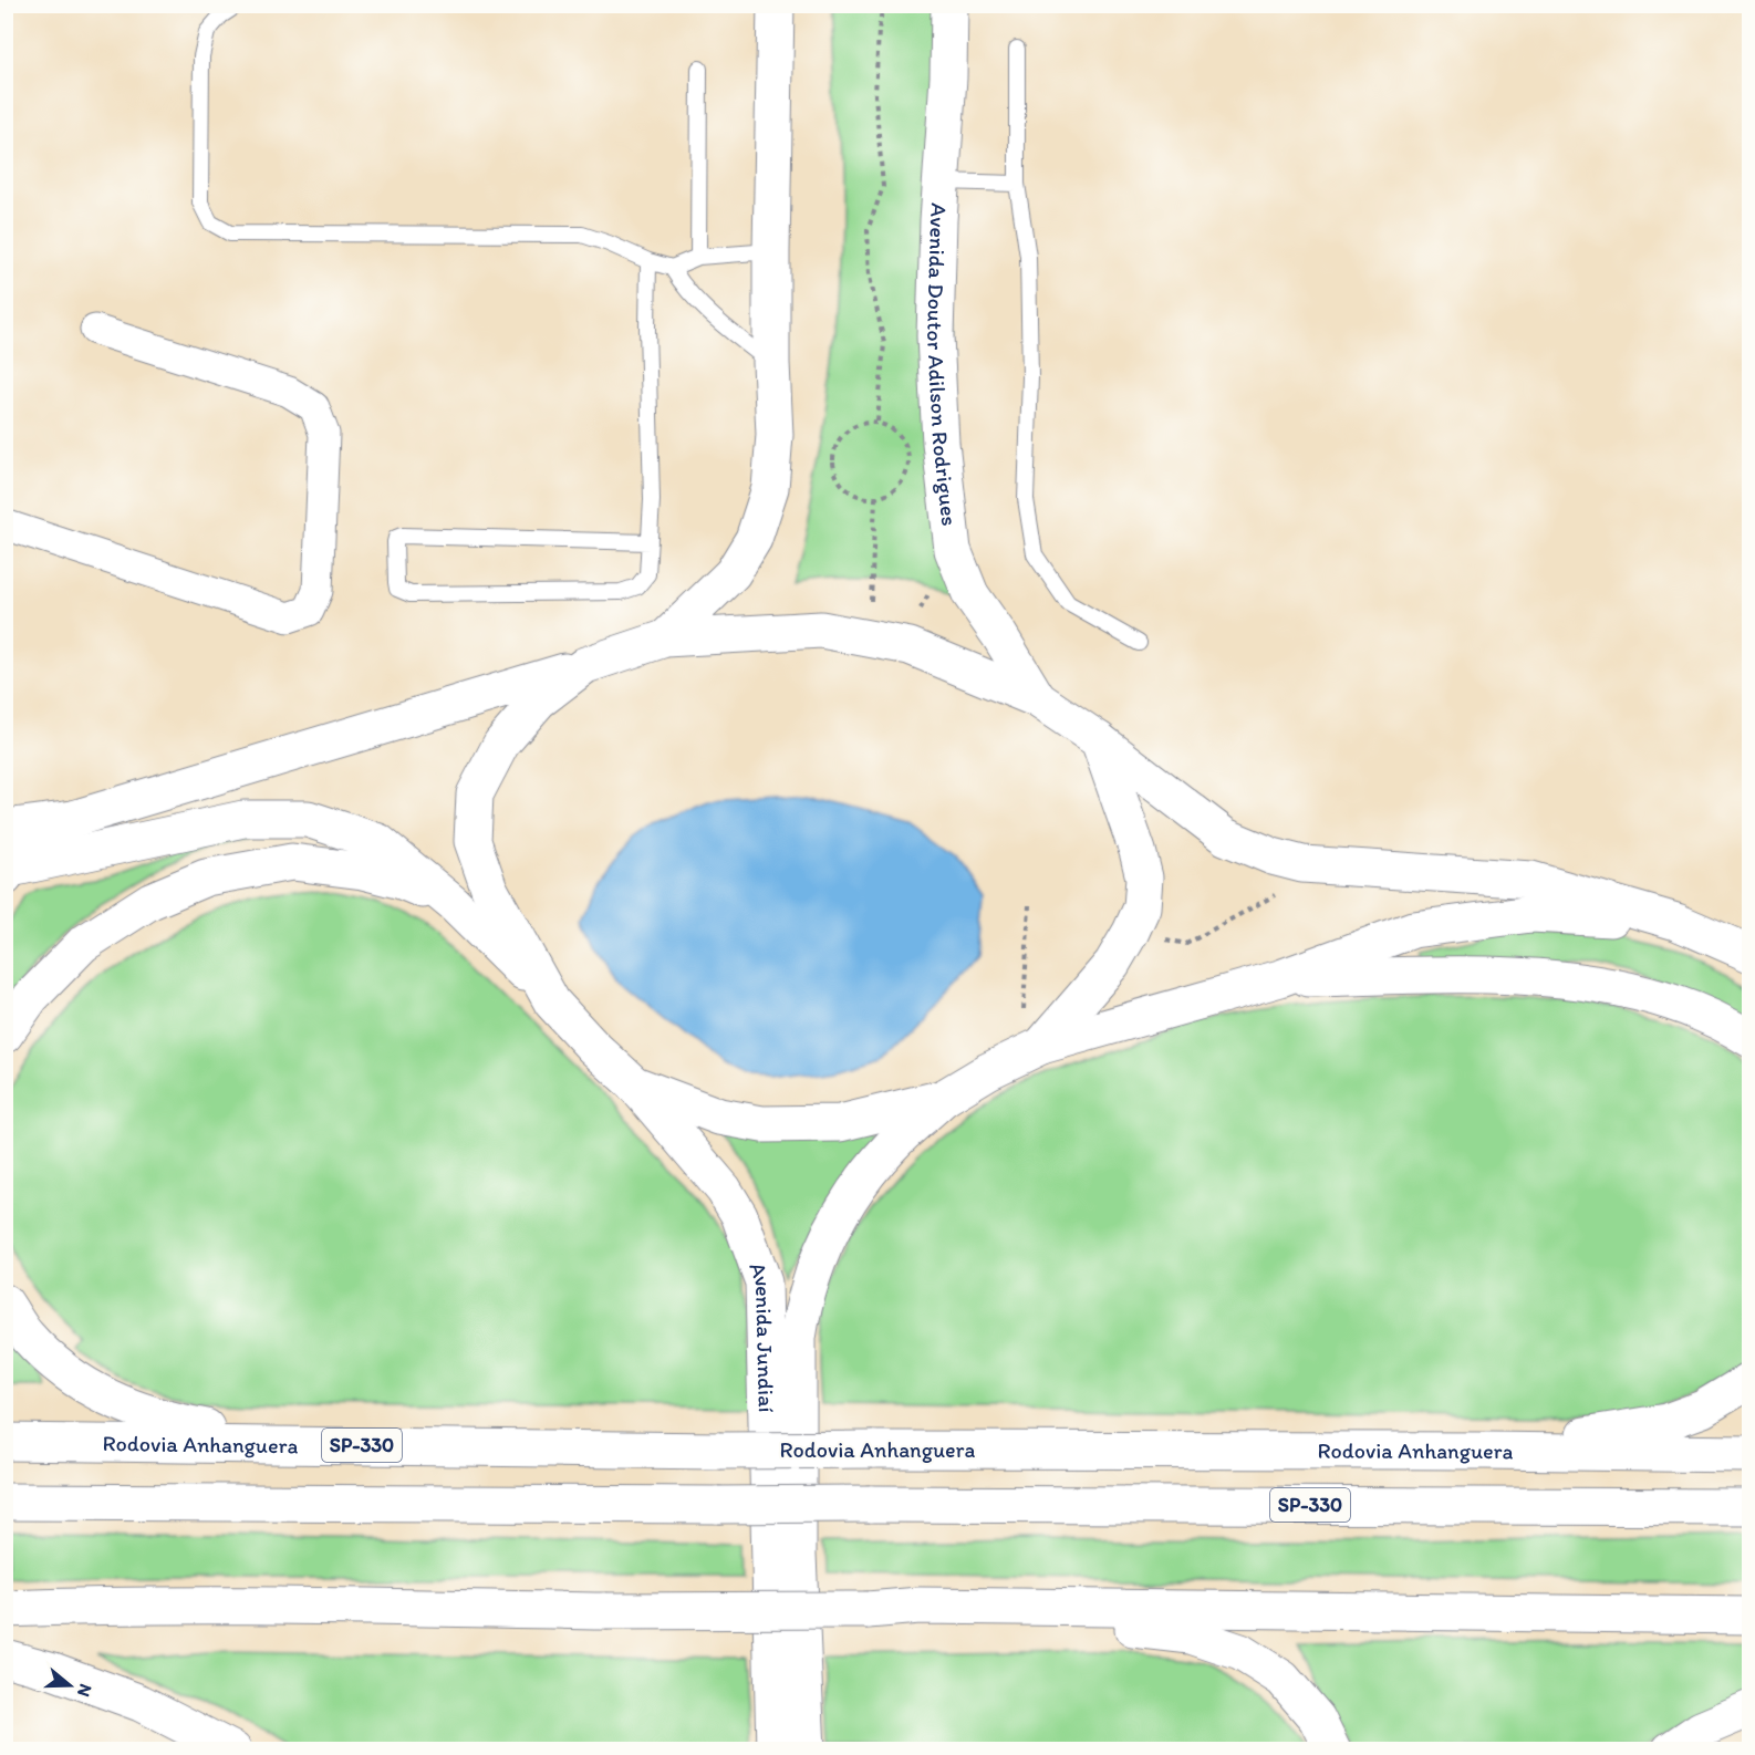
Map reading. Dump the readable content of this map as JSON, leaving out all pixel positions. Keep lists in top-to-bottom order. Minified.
{"streets":{"main road":["Avenida Doutor Adilson Rodrigues","Avenida Jundiaí","Rodovia Anhanguera","SP-330"]},"north":"right"}
